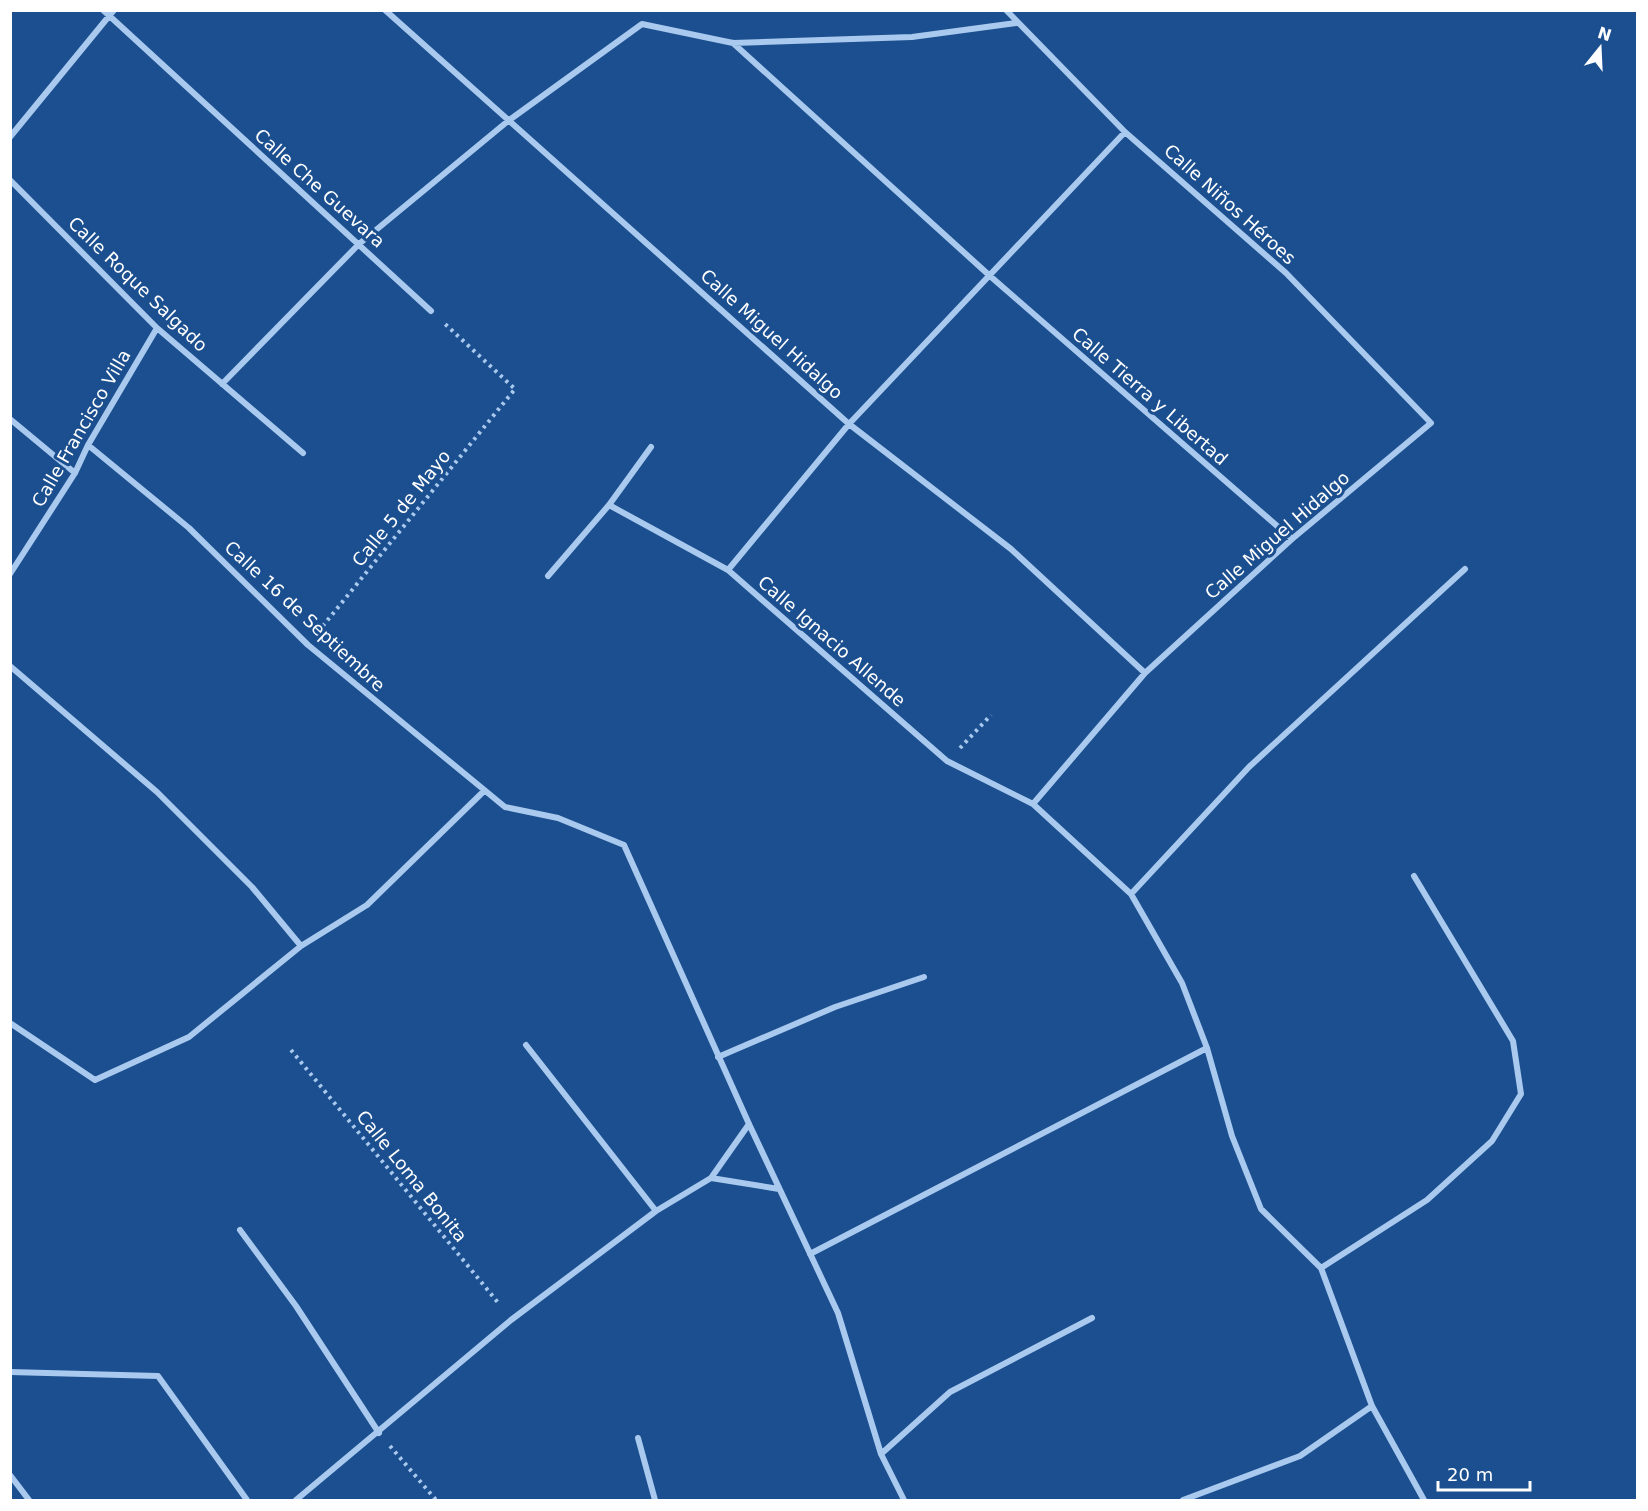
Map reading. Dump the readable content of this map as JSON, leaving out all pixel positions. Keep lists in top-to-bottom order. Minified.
{"streets":{"street":["Calle Che Guevara","Calle Niños Héroes","Calle Roque Salgado","Calle Miguel Hidalgo","Calle Tierra y Libertad","Calle Francisco Villa","Calle 16 de Septiembre","Calle Ignacio Allende"],"path":["Calle 5 de Mayo","Calle Loma Bonita"]},"crossings":[["Calle Che Guevara","Calle 5 de Mayo"],["Calle Niños Héroes","Calle Miguel Hidalgo"],["Calle Roque Salgado","Calle Francisco Villa"],["Calle Miguel Hidalgo","Calle Tierra y Libertad"],["Calle Miguel Hidalgo","Calle Ignacio Allende"],["Calle Francisco Villa","Calle 16 de Septiembre"],["Calle 5 de Mayo","Calle 16 de Septiembre"]],"scale_bar":"20 m","north":"top"}
